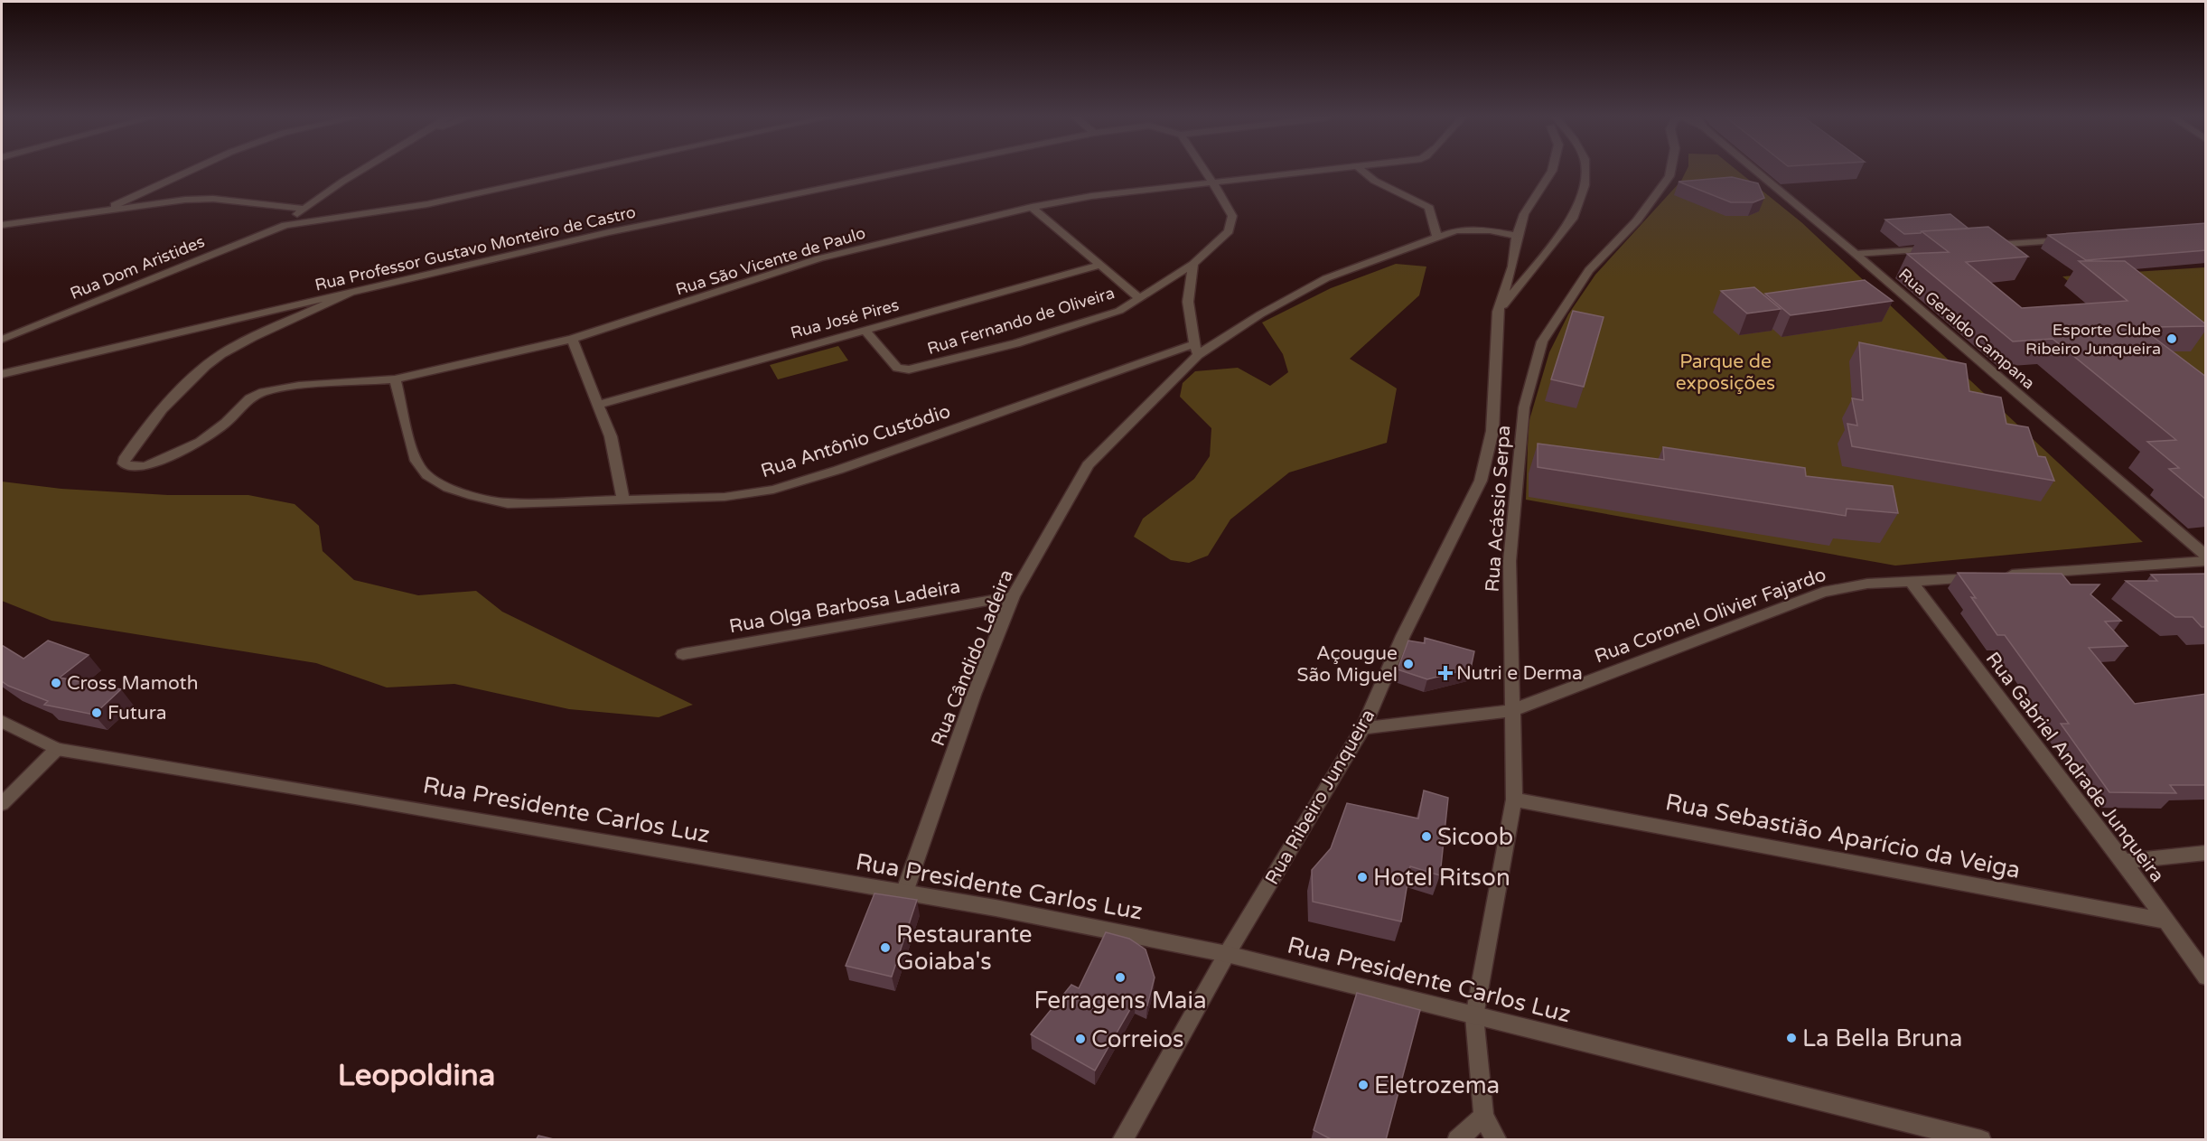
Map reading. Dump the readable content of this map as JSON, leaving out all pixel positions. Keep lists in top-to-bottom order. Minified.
{"streets":{"street":["Rua Professor Gustavo Monteiro de Castro","Rua São Vicente de Paulo","Rua Dom Aristides","Rua José Pires","Rua Fernando de Oliveira","Rua Geraldo Campana","Rua Antônio Custódio","Rua Acássio Serpa","Rua Olga Barbosa Ladeira","Rua Coronel Olivier Fajardo","Rua Cândido Ladeira","Rua Gabriel Andrade Junqueira","Rua Ribeiro Junqueira","Rua Presidente Carlos Luz","Rua Sebastião Aparício da Veiga"]},"crossings":[["Rua Professor Gustavo Monteiro de Castro","Rua São Vicente de Paulo"],["Rua São Vicente de Paulo","Rua Fernando de Oliveira"],["Rua São Vicente de Paulo","Rua Antônio Custódio"],["Rua José Pires","Rua Fernando de Oliveira"],["Rua Antônio Custódio","Rua Cândido Ladeira"],["Rua Acássio Serpa","Rua Coronel Olivier Fajardo"],["Rua Acássio Serpa","Rua Presidente Carlos Luz"],["Rua Acássio Serpa","Rua Sebastião Aparício da Veiga"],["Rua Olga Barbosa Ladeira","Rua Cândido Ladeira"],["Rua Coronel Olivier Fajardo","Rua Gabriel Andrade Junqueira"],["Rua Coronel Olivier Fajardo","Rua Ribeiro Junqueira"],["Rua Cândido Ladeira","Rua Presidente Carlos Luz"],["Rua Gabriel Andrade Junqueira","Rua Sebastião Aparício da Veiga"],["Rua Ribeiro Junqueira","Rua Presidente Carlos Luz"]],"districts":["Leopoldina"],"parks":["Parque de exposições"],"places":{"other":["Esporte Clube Ribeiro Junqueira","Açougue São Miguel","Cross Mamoth","Futura","Sicoob","Hotel Ritson","Restaurante Goiaba's","Ferragens Maia","La Bella Bruna","Correios","Eletrozema"],"health":["Nutri e Derma"]}}
